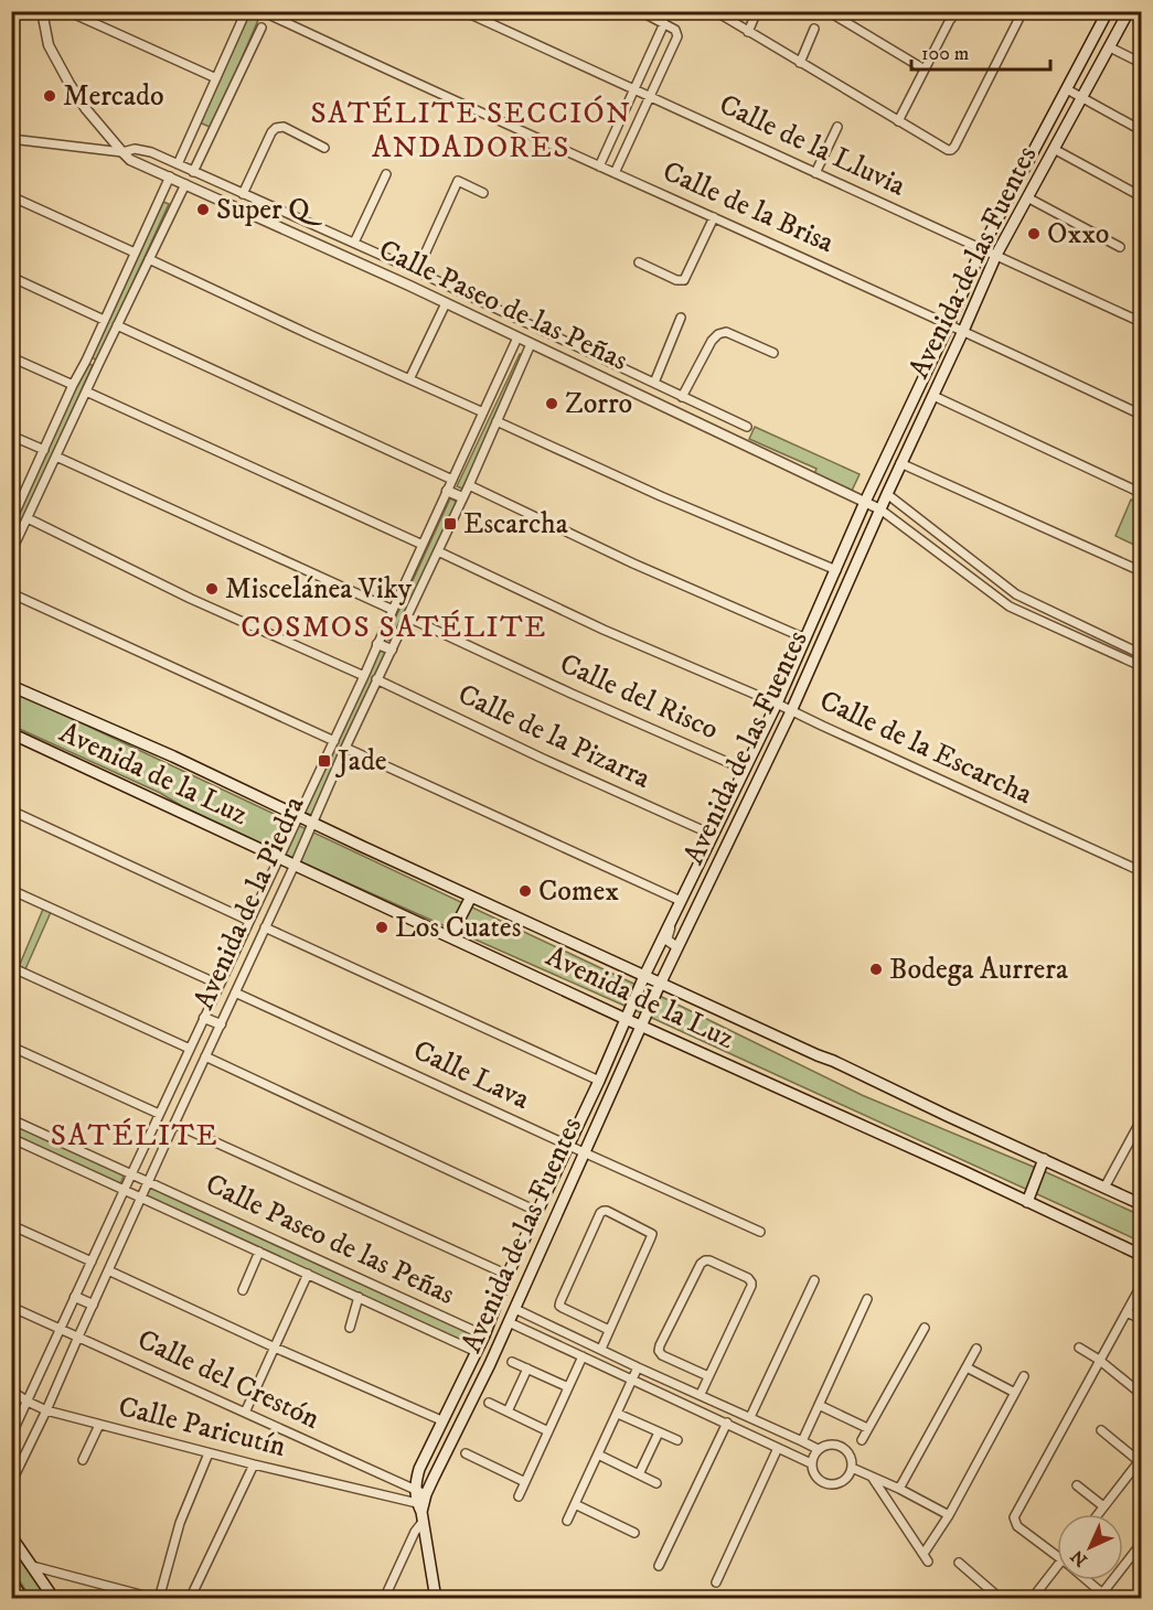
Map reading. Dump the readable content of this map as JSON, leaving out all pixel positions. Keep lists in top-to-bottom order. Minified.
{"streets":{"main road":["Avenida de las Fuentes","Avenida de la Luz"],"street":["Calle de la Lluvia","Calle de la Brisa","Calle Paseo de las Peñas","Calle del Risco","Calle de la Pizarra","Calle de la Escarcha","Avenida de la Piedra","Calle Lava","Calle del Crestón","Calle Paricutín"]},"crossings":[["Calle de la Lluvia","Avenida de las Fuentes"],["Calle de la Brisa","Avenida de las Fuentes"],["Avenida de las Fuentes","Calle Paseo de las Peñas"],["Avenida de las Fuentes","Calle del Risco"],["Avenida de las Fuentes","Calle de la Pizarra"],["Avenida de las Fuentes","Calle de la Escarcha"],["Avenida de las Fuentes","Avenida de la Luz"],["Avenida de las Fuentes","Calle Lava"],["Avenida de las Fuentes","Calle del Crestón"],["Avenida de las Fuentes","Calle Paricutín"],["Calle Paseo de las Peñas","Avenida de la Piedra"],["Calle del Risco","Avenida de la Piedra"],["Calle de la Pizarra","Avenida de la Piedra"],["Calle de la Escarcha","Avenida de la Piedra"],["Avenida de la Luz","Avenida de la Piedra"],["Avenida de la Piedra","Calle Lava"],["Avenida de la Piedra","Calle del Crestón"],["Avenida de la Piedra","Calle Paricutín"]],"districts":["SATÉLITE SECCIÓN ANDADORES","COSMOS SATÉLITE","SATÉLITE"],"places":{"other":["Mercado","Super Q","Oxxo","Zorro","Miscelánea Viky","Comex","Los Cuates","Bodega Aurrera"],"transit":["Escarcha","Jade"]},"scale_bar":"100 m","north":"bottom left"}
